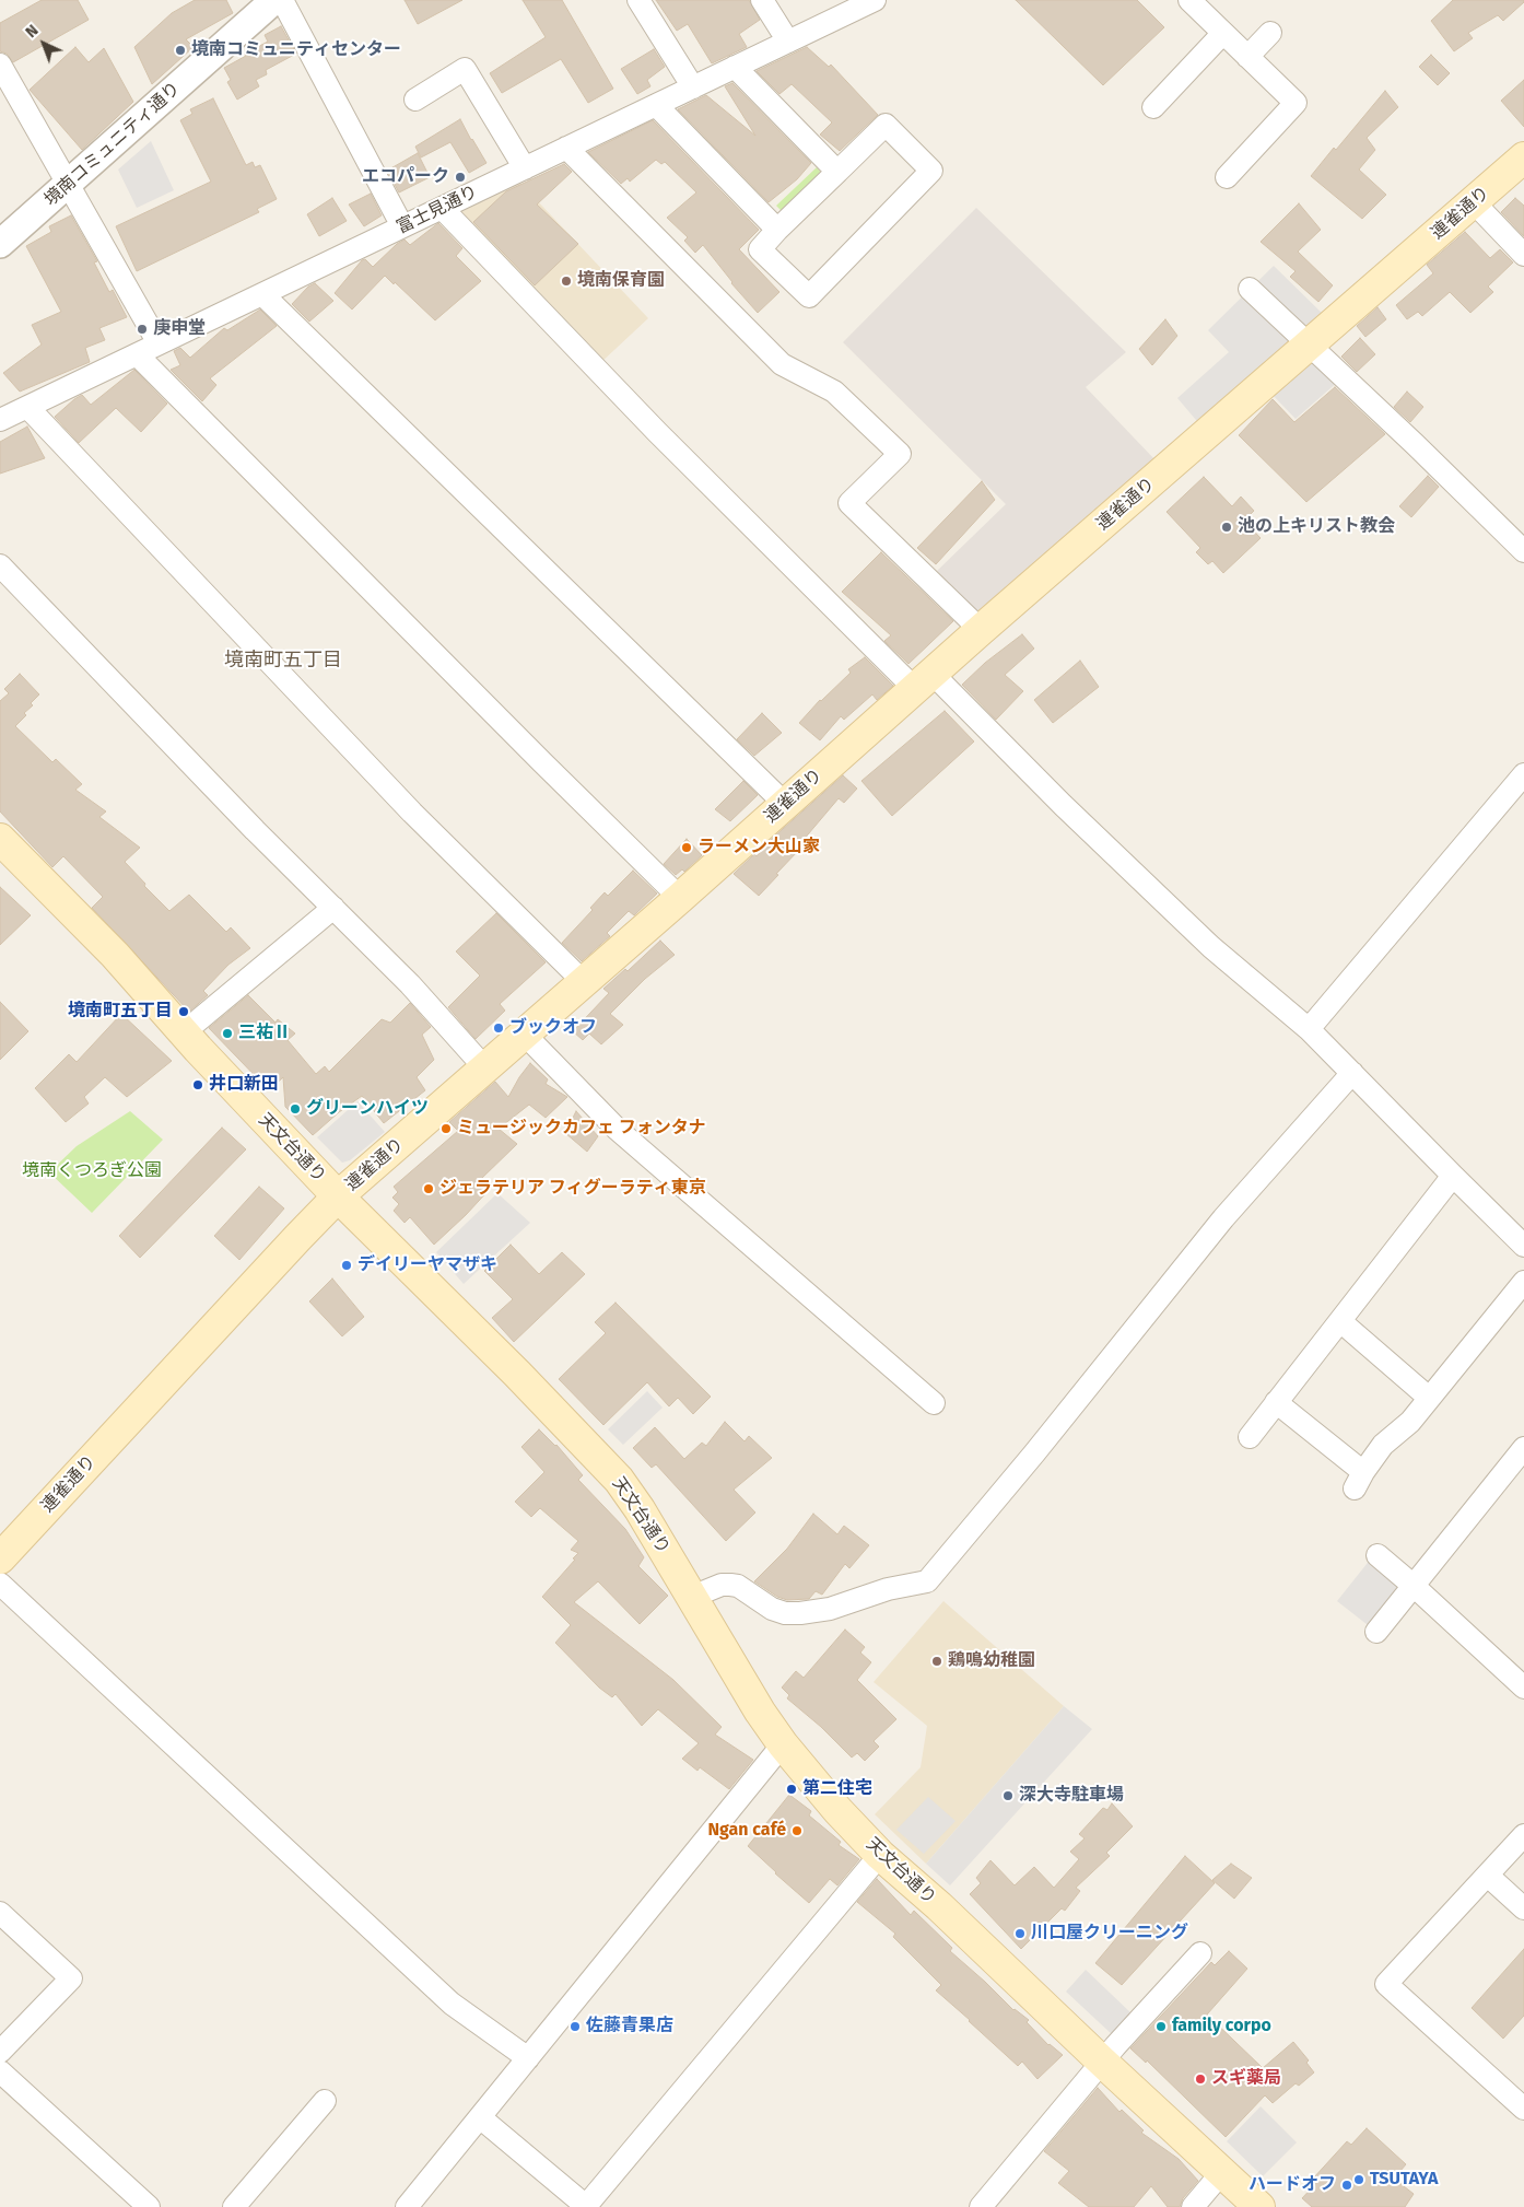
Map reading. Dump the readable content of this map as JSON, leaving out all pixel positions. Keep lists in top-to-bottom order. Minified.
{"streets":{"main road":["連雀通り","天文台通り"],"street":["境南コミュニティ通り","富士見通り"]},"crossings":[["連雀通り","天文台通り"]],"districts":["境南町五丁目"],"parks":["境南くつろぎ公園"],"places":["境南コミュニティセンター","エコパーク","境南保育園","庚申堂","池の上キリスト教会","ラーメン大山家","境南町五丁目","ブックオフ","三祐Ⅱ","井口新田","グリーンハイツ","ミュージックカフェ フォンタナ","ジェラテリア フィグーラティ東京","デイリーヤマザキ","鶏鳴幼稚園","第二住宅","深大寺駐車場","Ngan café","川口屋クリーニング","佐藤青果店","family corpo","スギ薬局","TSUTAYA","ハードオフ"],"north":"top left"}
